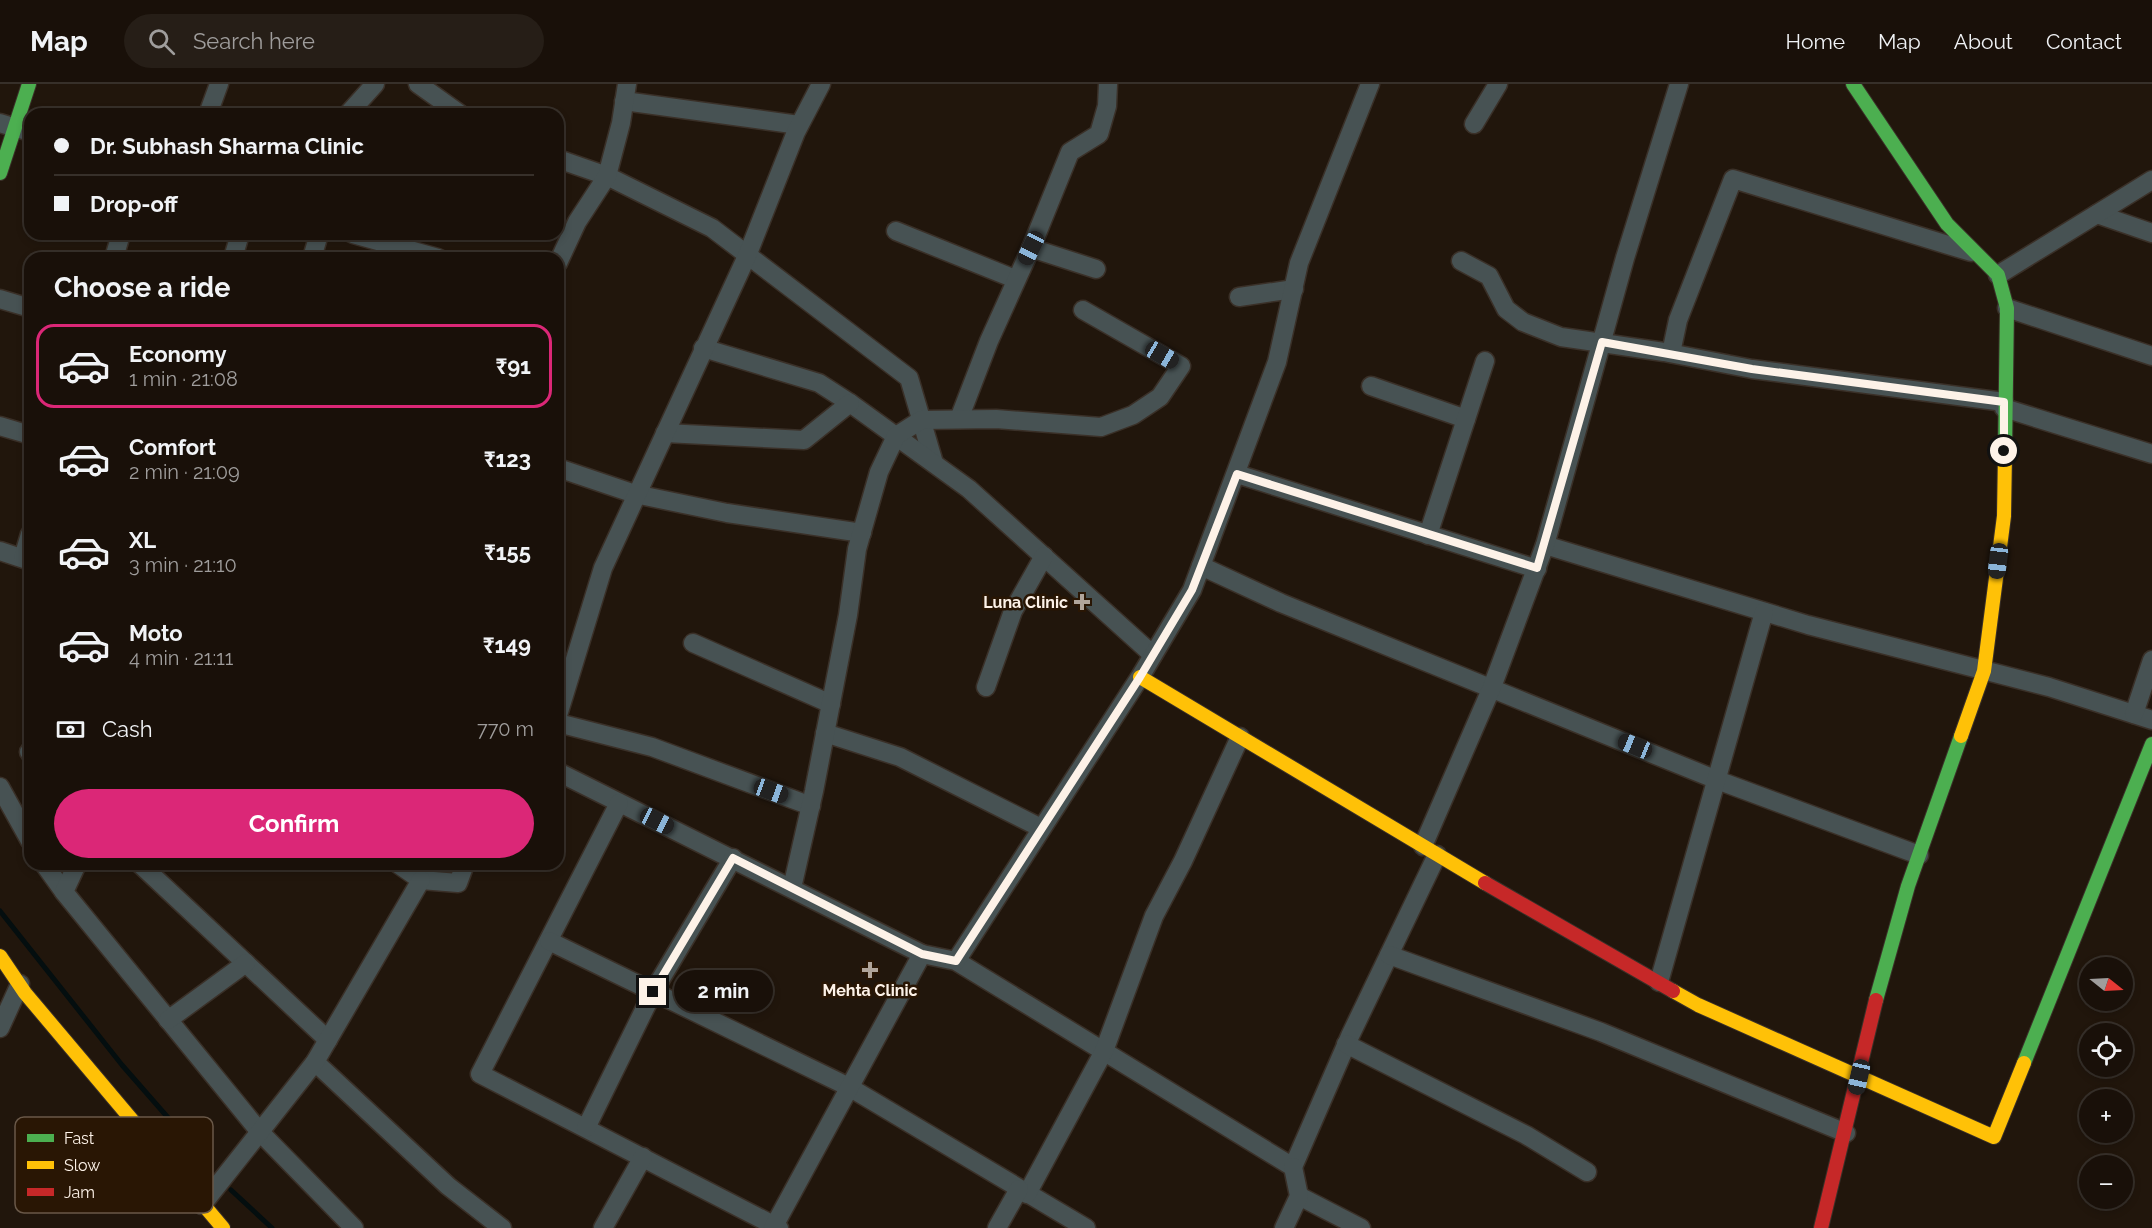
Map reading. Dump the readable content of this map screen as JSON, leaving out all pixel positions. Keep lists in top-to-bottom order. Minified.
{"places":{"health":["Luna Clinic","Mehta Clinic"]},"legend":["Fast","Slow","Jam"],"north":"right","page":{"header":"Map","search":"Search here","nav":["Home","Map","About","Contact"],"banner":["Dr. Subhash Sharma Clinic","Drop-off"],"heading":"Choose a ride","list":[{"name":"Economy","note":"1 min · 21:08","value":"₹91"},{"name":"Comfort","note":"2 min · 21:09","value":"₹123"},{"name":"XL","note":"3 min · 21:10","value":"₹155"},{"name":"Moto","note":"4 min · 21:11","value":"₹149"}],"pay":["Cash","770 m"],"buttons":"Confirm","map_buttons":["+","−"],"bubble":"2 min"}}
